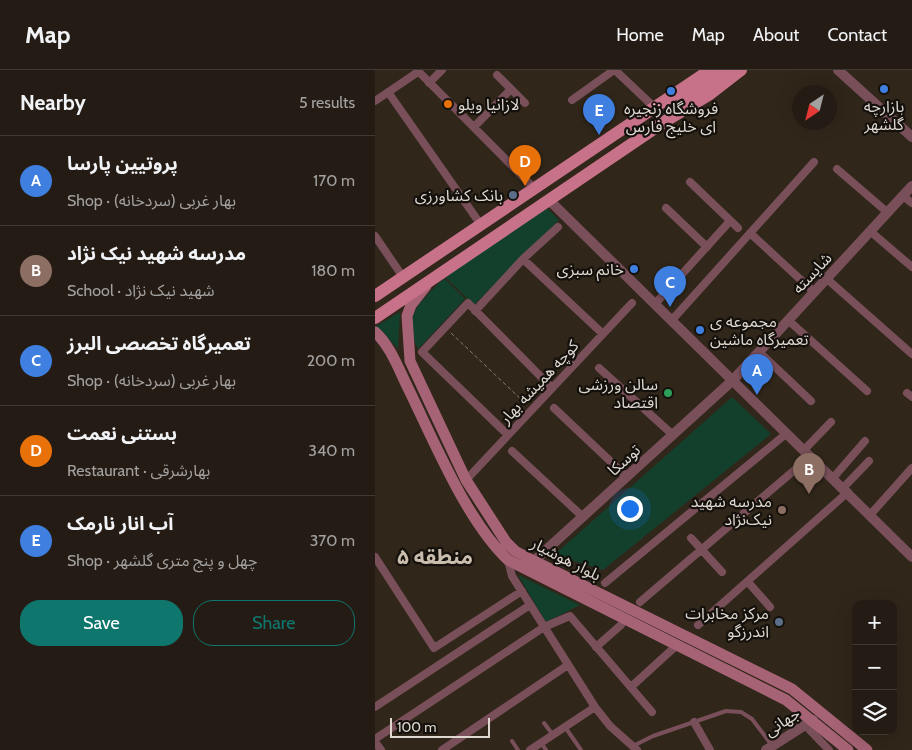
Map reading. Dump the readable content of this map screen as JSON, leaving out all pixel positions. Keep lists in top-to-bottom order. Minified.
{"streets":{"main road":["بلوار هوشیار"],"street":["شایسته","کوچه همیشه بهار","توسکا","جهانی"]},"crossings":[["شایسته","توسکا"],["کوچه همیشه بهار","بلوار هوشیار"],["توسکا","بلوار هوشیار"],["بلوار هوشیار","جهانی"]],"districts":["منطقه ۵"],"places":["بازارچه گلشهر","فروشگاه زنجیره ای خلیج فارس","لازانیا ویلو","بانک کشاورزی","خانم سبزی","مجموعه ی تعمیرگاه ماشین","سالن ورزشی اقتصاد","مدرسه شهید نیک‌نژاد","مرکز مخابرات اندرزگو"],"scale_bar":"100 m","north":"bottom left","page":{"header":"Map","nav":["Home","Map","About","Contact"],"heading":["Nearby","5 results"],"pins":["E","D","C","A","B"],"list":[{"mark":"A","name":"پروتیین پارسا","note":"Shop · بهار غربی (سردخانه)","value":"170 m"},{"mark":"B","name":"مدرسه شهید نیک نژاد","note":"School · شهید نیک نژاد","value":"180 m"},{"mark":"C","name":"تعمیرگاه تخصصی البرز","note":"Shop · بهار غربی (سردخانه)","value":"200 m"},{"mark":"D","name":"بستنی نعمت","note":"Restaurant · بهارشرقی","value":"340 m"},{"mark":"E","name":"آب انار نارمک","note":"Shop · چهل و پنج متری گلشهر","value":"370 m"}],"buttons":["Save","Share"],"map_buttons":["+","−"],"scale":"100 m"}}
